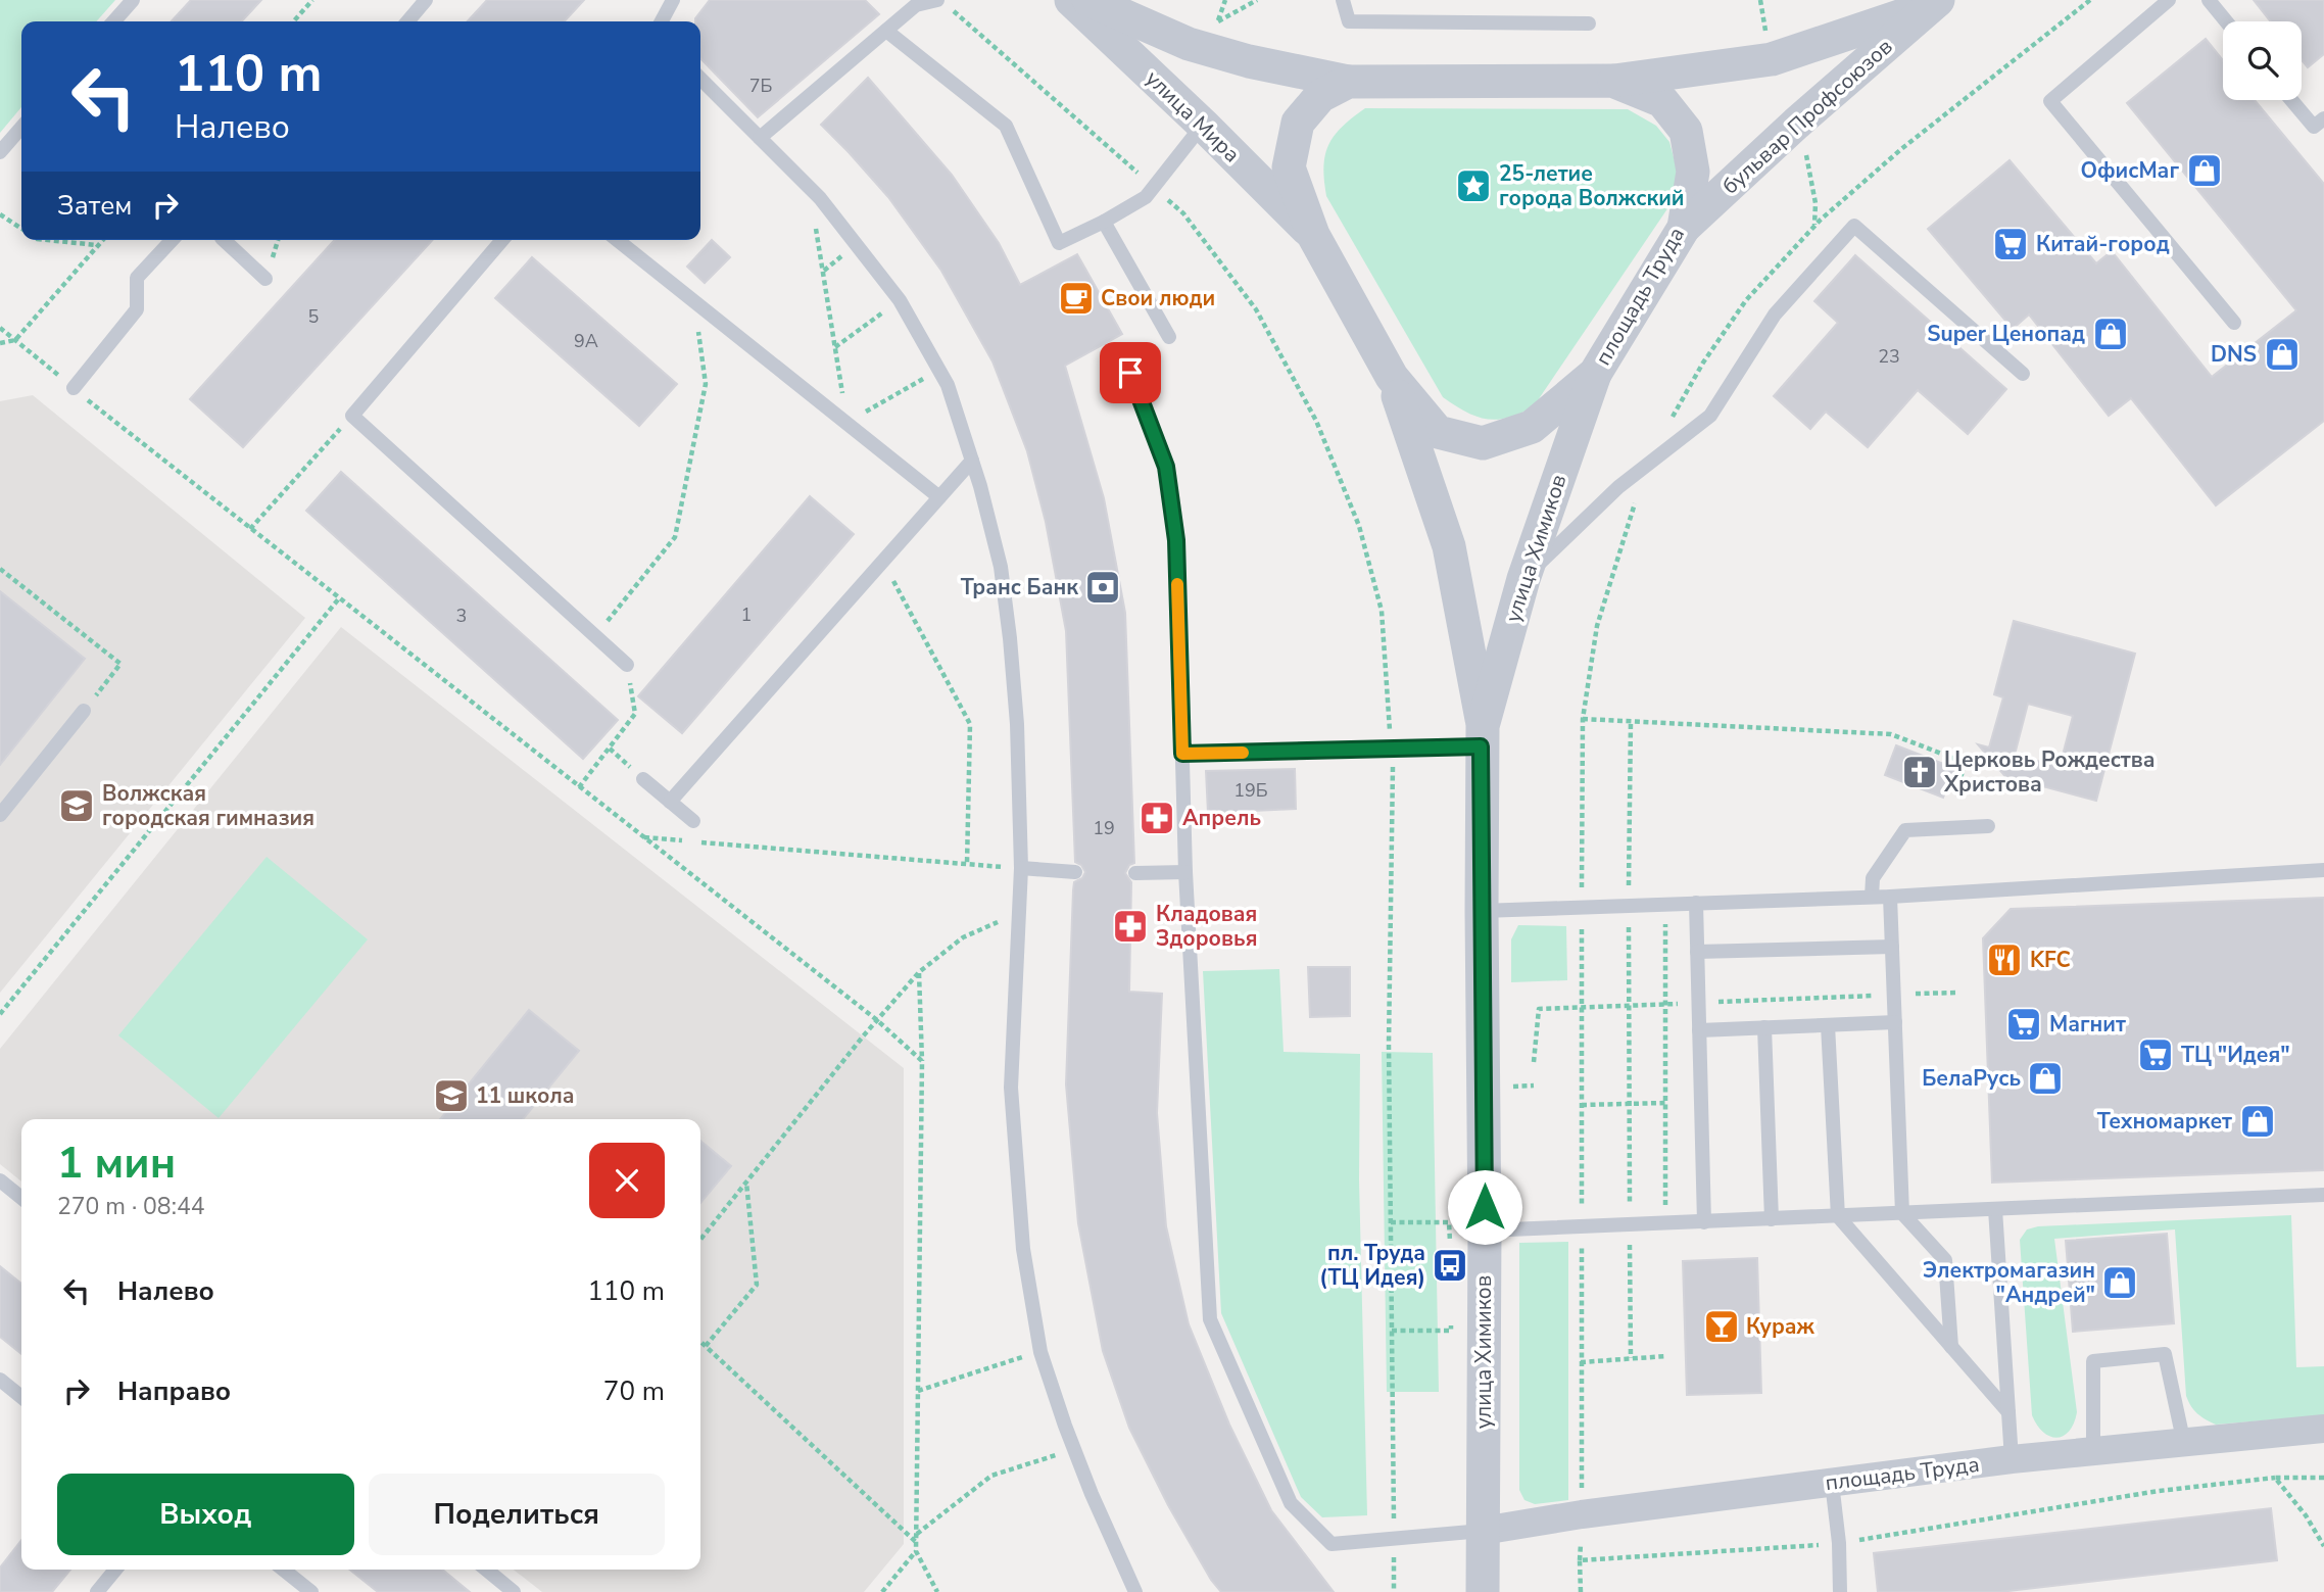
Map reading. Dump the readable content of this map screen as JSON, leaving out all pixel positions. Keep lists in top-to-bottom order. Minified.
{"streets":{"street":["улица Мира","бульвар Профсоюзов","площадь Труда","улица Химиков"]},"crossings":[["улица Мира","площадь Труда"],["бульвар Профсоюзов","площадь Труда"],["площадь Труда","улица Химиков"]],"places":{"shop":["ОфисМаг","Super Ценопад","DNS","БелаРусь","Техномаркет","Электромагазин \"Андрей\""],"place":["25-летие города Волжский"],"supermarket":["Китай-город","Магнит","ТЦ \"Идея\""],"cafe":["Свои люди"],"bank":["Транс Банк"],"church":["Церковь Рождества Христова"],"school or university":["Волжская городская гимназия","11 школа"],"pharmacy":["Апрель","Кладовая Здоровья"],"restaurant":["KFC"],"bus stop":["пл. Труда (ТЦ Идея)"],"bar":["Кураж"]},"house_numbers":["7Б","5","9А","23","1","3","19Б","19"],"page":{"turn":["110 m","Налево"],"then":"Затем","heading":["1 мин","270 m · 08:44"],"list":[{"name":"Налево","value":"110 m"},{"name":"Направо","value":"70 m"}],"buttons":["Выход","Поделиться"]}}
